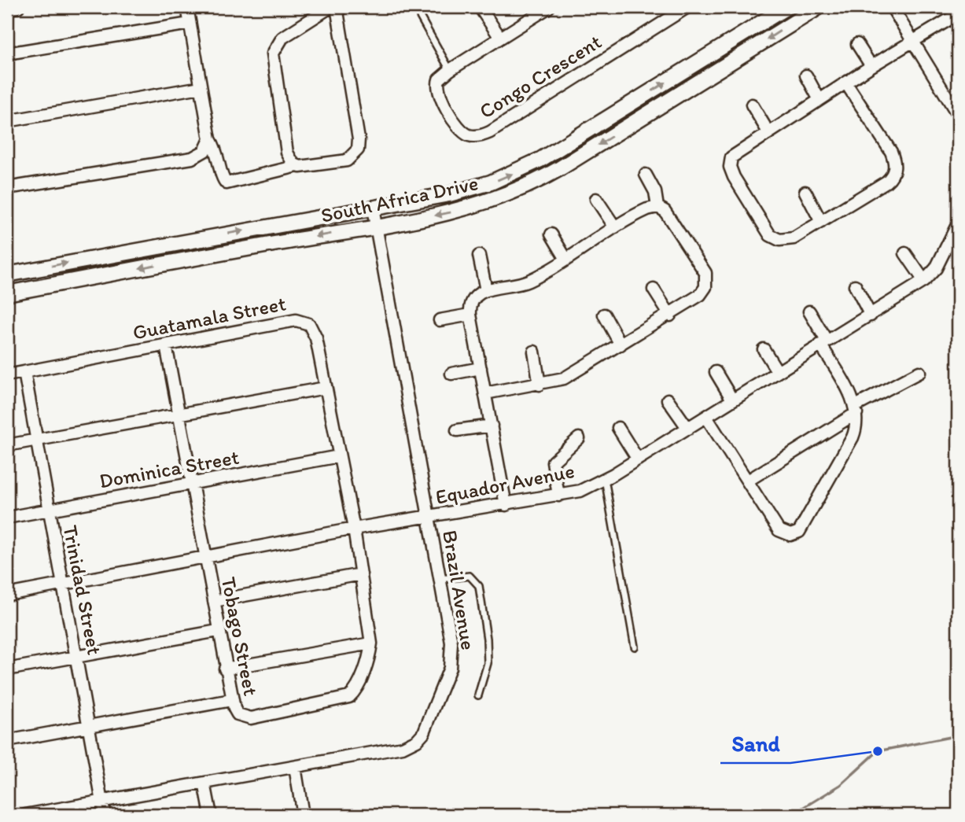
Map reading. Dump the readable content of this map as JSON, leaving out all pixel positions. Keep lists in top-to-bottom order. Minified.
{"streets":{"street":["Congo Crescent","South Africa Drive","Guatamala Street","Dominica Street","Equador Avenue","Trinidad Street","Brazil Avenue","Tobago Street"]},"crossings":[["South Africa Drive","Brazil Avenue"],["Guatamala Street","Dominica Street"],["Guatamala Street","Equador Avenue"],["Guatamala Street","Trinidad Street"],["Guatamala Street","Tobago Street"],["Dominica Street","Trinidad Street"],["Dominica Street","Tobago Street"],["Equador Avenue","Trinidad Street"],["Equador Avenue","Brazil Avenue"],["Equador Avenue","Tobago Street"],["Trinidad Street","Brazil Avenue"]],"places":["Sand"]}
